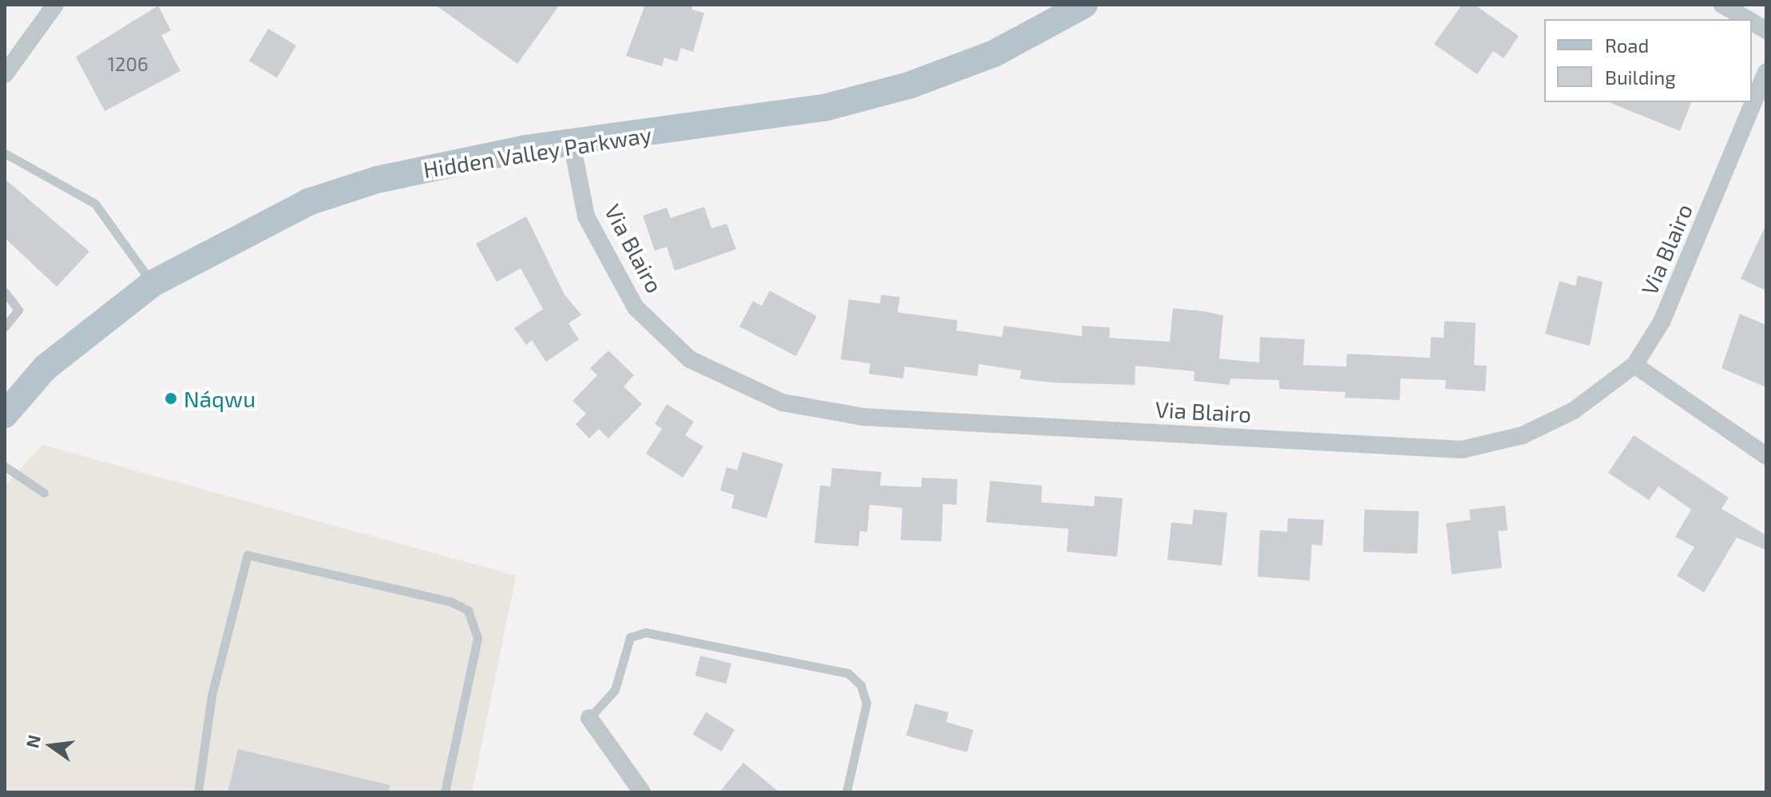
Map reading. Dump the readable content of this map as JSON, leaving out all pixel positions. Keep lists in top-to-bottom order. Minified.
{"streets":{"main road":["Hidden Valley Parkway"],"street":["Via Blairo"]},"crossings":[["Hidden Valley Parkway","Via Blairo"]],"places":["Náqwu"],"house_numbers":["1206"],"legend":["Road","Building"],"north":"left"}
